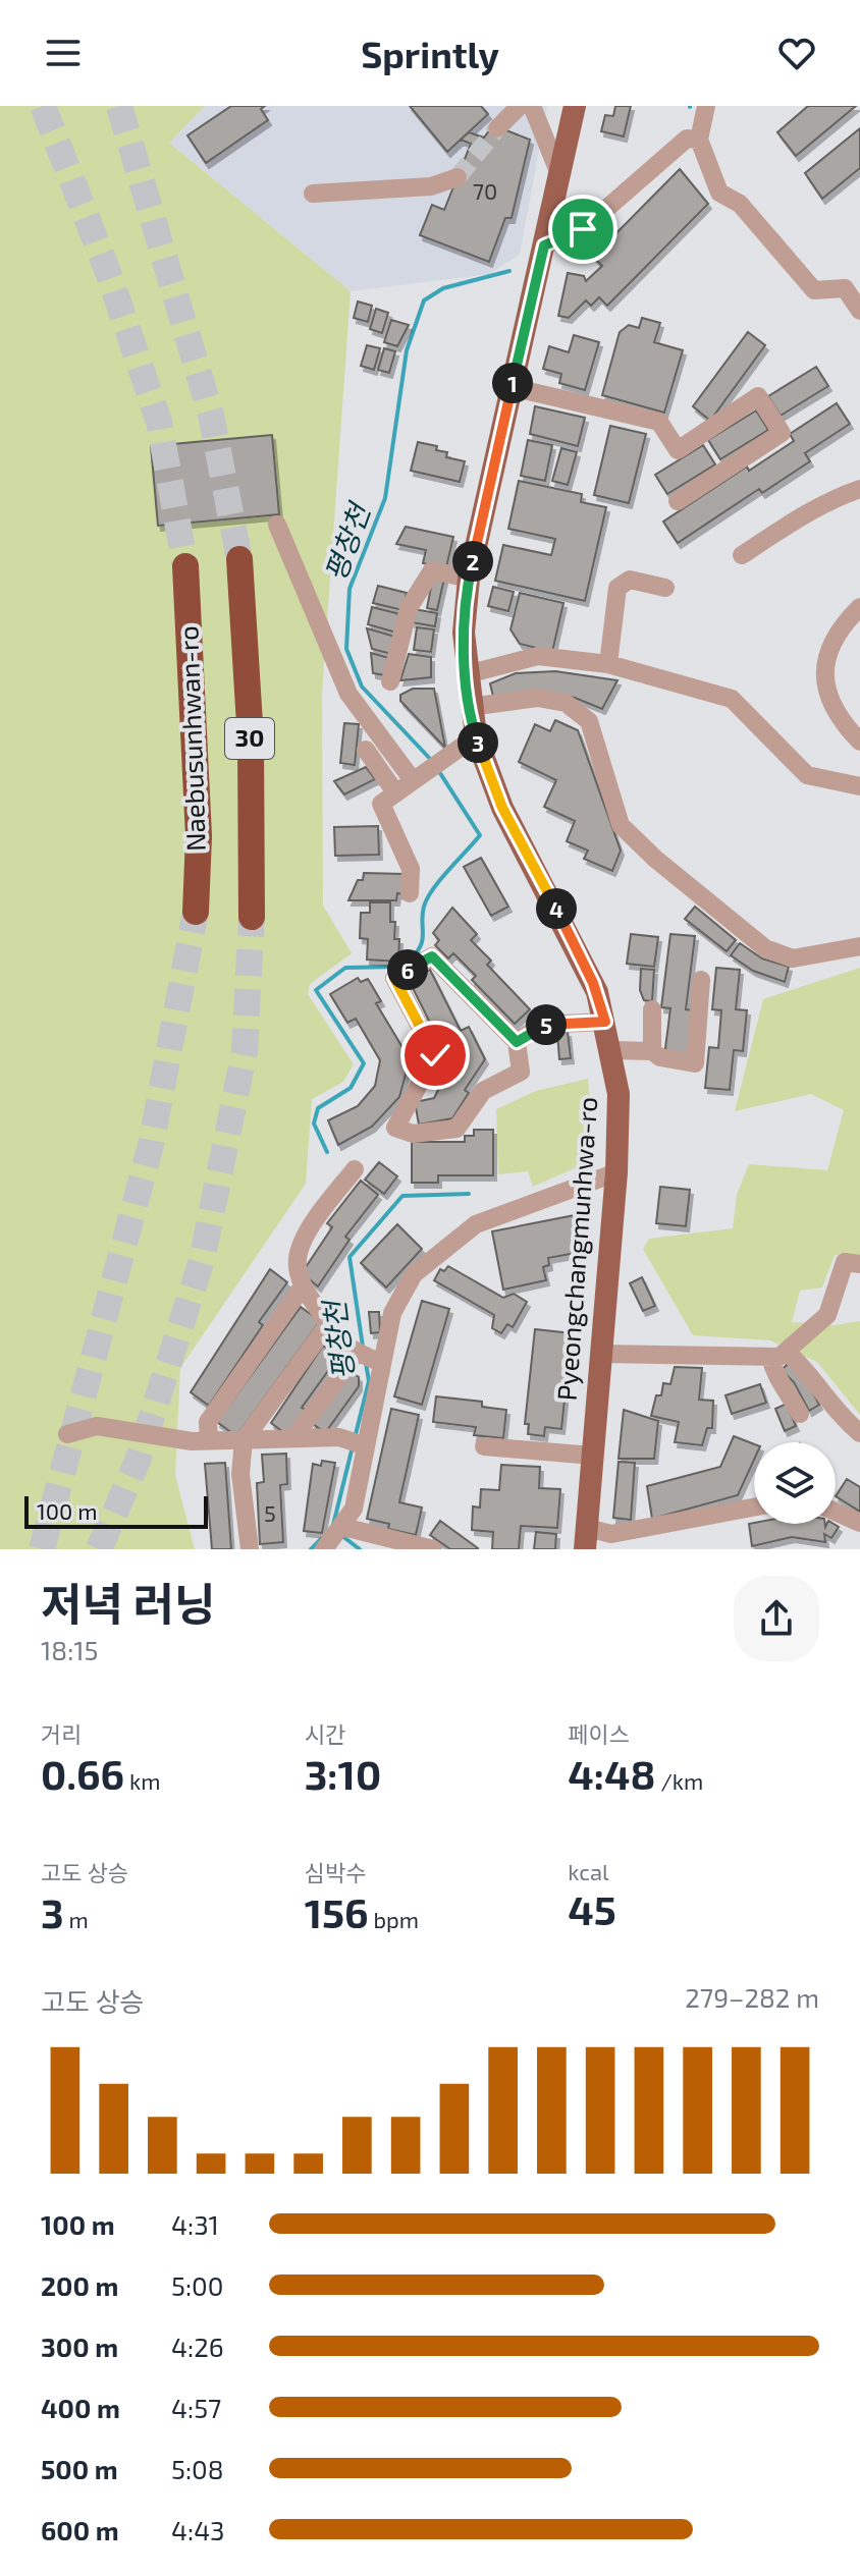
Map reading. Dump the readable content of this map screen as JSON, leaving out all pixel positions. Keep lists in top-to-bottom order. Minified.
{"streets":{"highway":["Naebusunhwan-ro","30"],"main road":["Pyeongchangmunhwa-ro"]},"water":["평창천"],"house_numbers":["70","5"],"scale_bar":"100 m","page":{"header":"Sprintly","pins":["1","2","3","4","6","5"],"scale":"100 m","heading":["저녁 러닝","18:15"],"stats":[["거리","0.66 km"],["시간","3:10"],["페이스","4:48 /km"],["고도 상승","3 m"],["심박수","156 bpm"],["kcal","45"]],"chart":["고도 상승","279–282 m"],"list":[{"name":"100 m","note":"4:31"},{"name":"200 m","note":"5:00"},{"name":"300 m","note":"4:26"},{"name":"400 m","note":"4:57"},{"name":"500 m","note":"5:08"},{"name":"600 m","note":"4:43"}]}}
